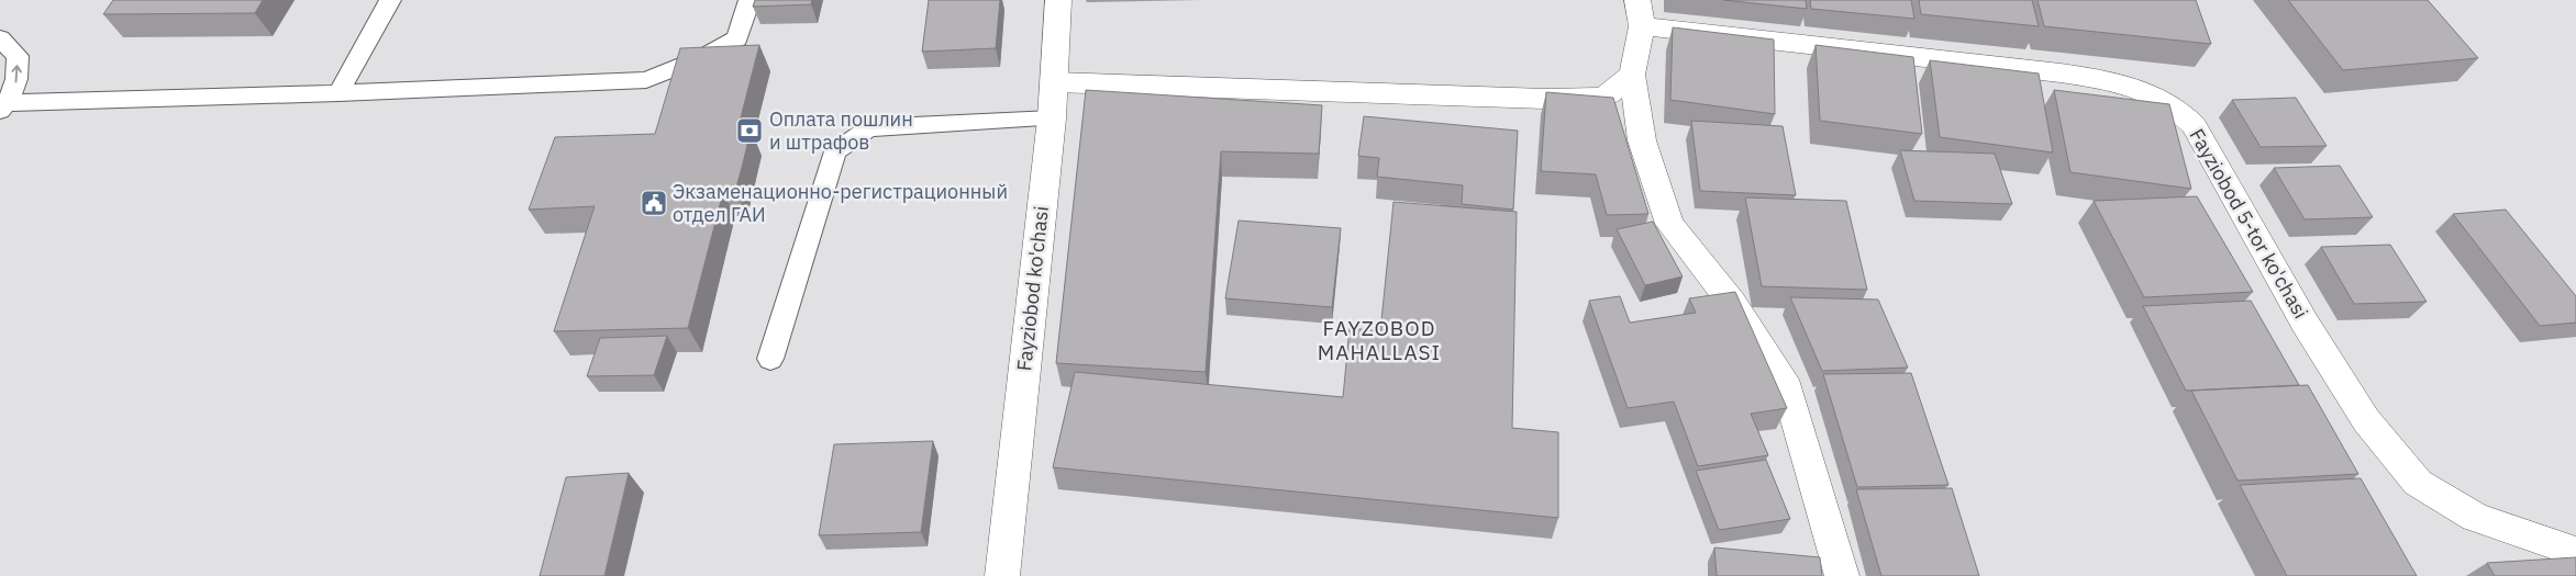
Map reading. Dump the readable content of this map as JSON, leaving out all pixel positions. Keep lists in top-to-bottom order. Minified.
{"streets":{"street":["Fayziobod 5-tor ko'chasi","Fayziobod ko'chasi"]},"districts":["FAYZOBOD MAHALLASI"],"places":{"bank":["Оплата пошлин и штрафов"],"public building":["Экзаменационно-регистрационный отдел ГАИ"]}}
